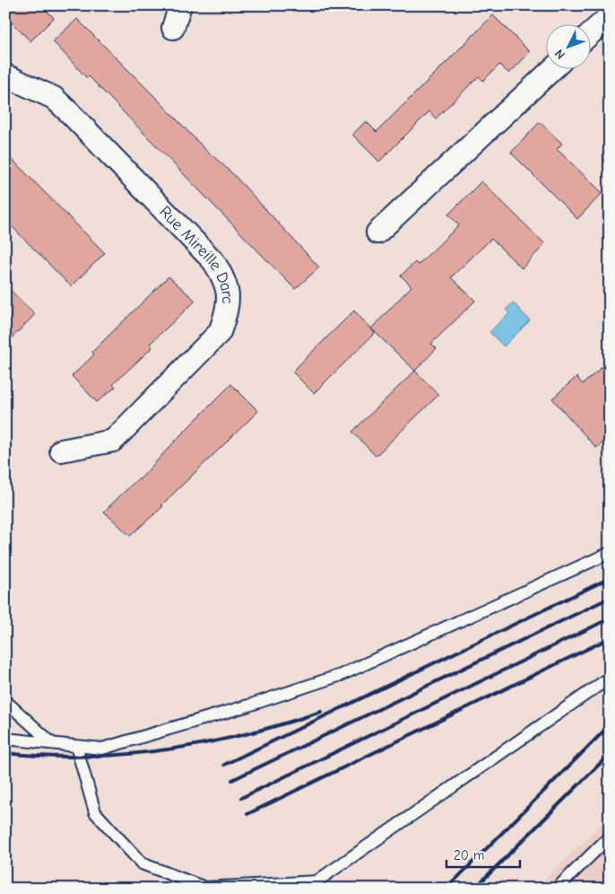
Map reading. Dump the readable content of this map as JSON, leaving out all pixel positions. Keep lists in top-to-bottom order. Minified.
{"streets":{"street":["Rue Mireille Darc"]},"scale_bar":"20 m","north":"bottom left"}
